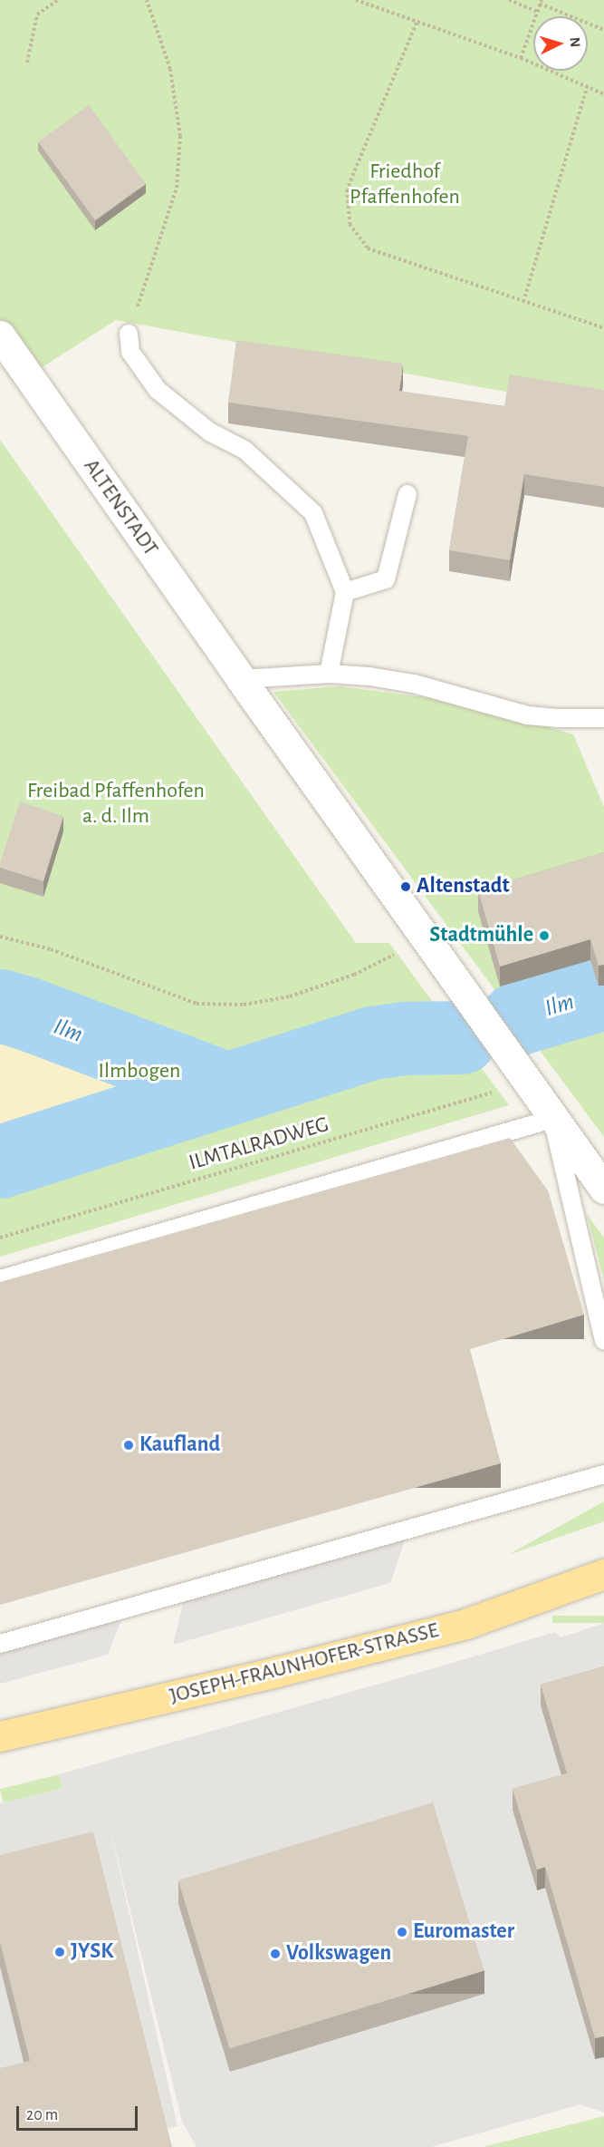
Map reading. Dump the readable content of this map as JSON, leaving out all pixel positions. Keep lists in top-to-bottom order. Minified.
{"streets":{"main road":["JOSEPH-FRAUNHOFER-STRASSE"],"street":["ALTENSTADT"],"path":["ILMTALRADWEG"]},"crossings":[["ALTENSTADT","ILMTALRADWEG"]],"water":["Ilm"],"parks":["Friedhof Pfaffenhofen","Freibad Pfaffenhofen a. d. Ilm","Ilmbogen"],"places":["Altenstadt","Stadtmühle","Kaufland","Euromaster","JYSK","Volkswagen"],"scale_bar":"20 m","north":"right"}
